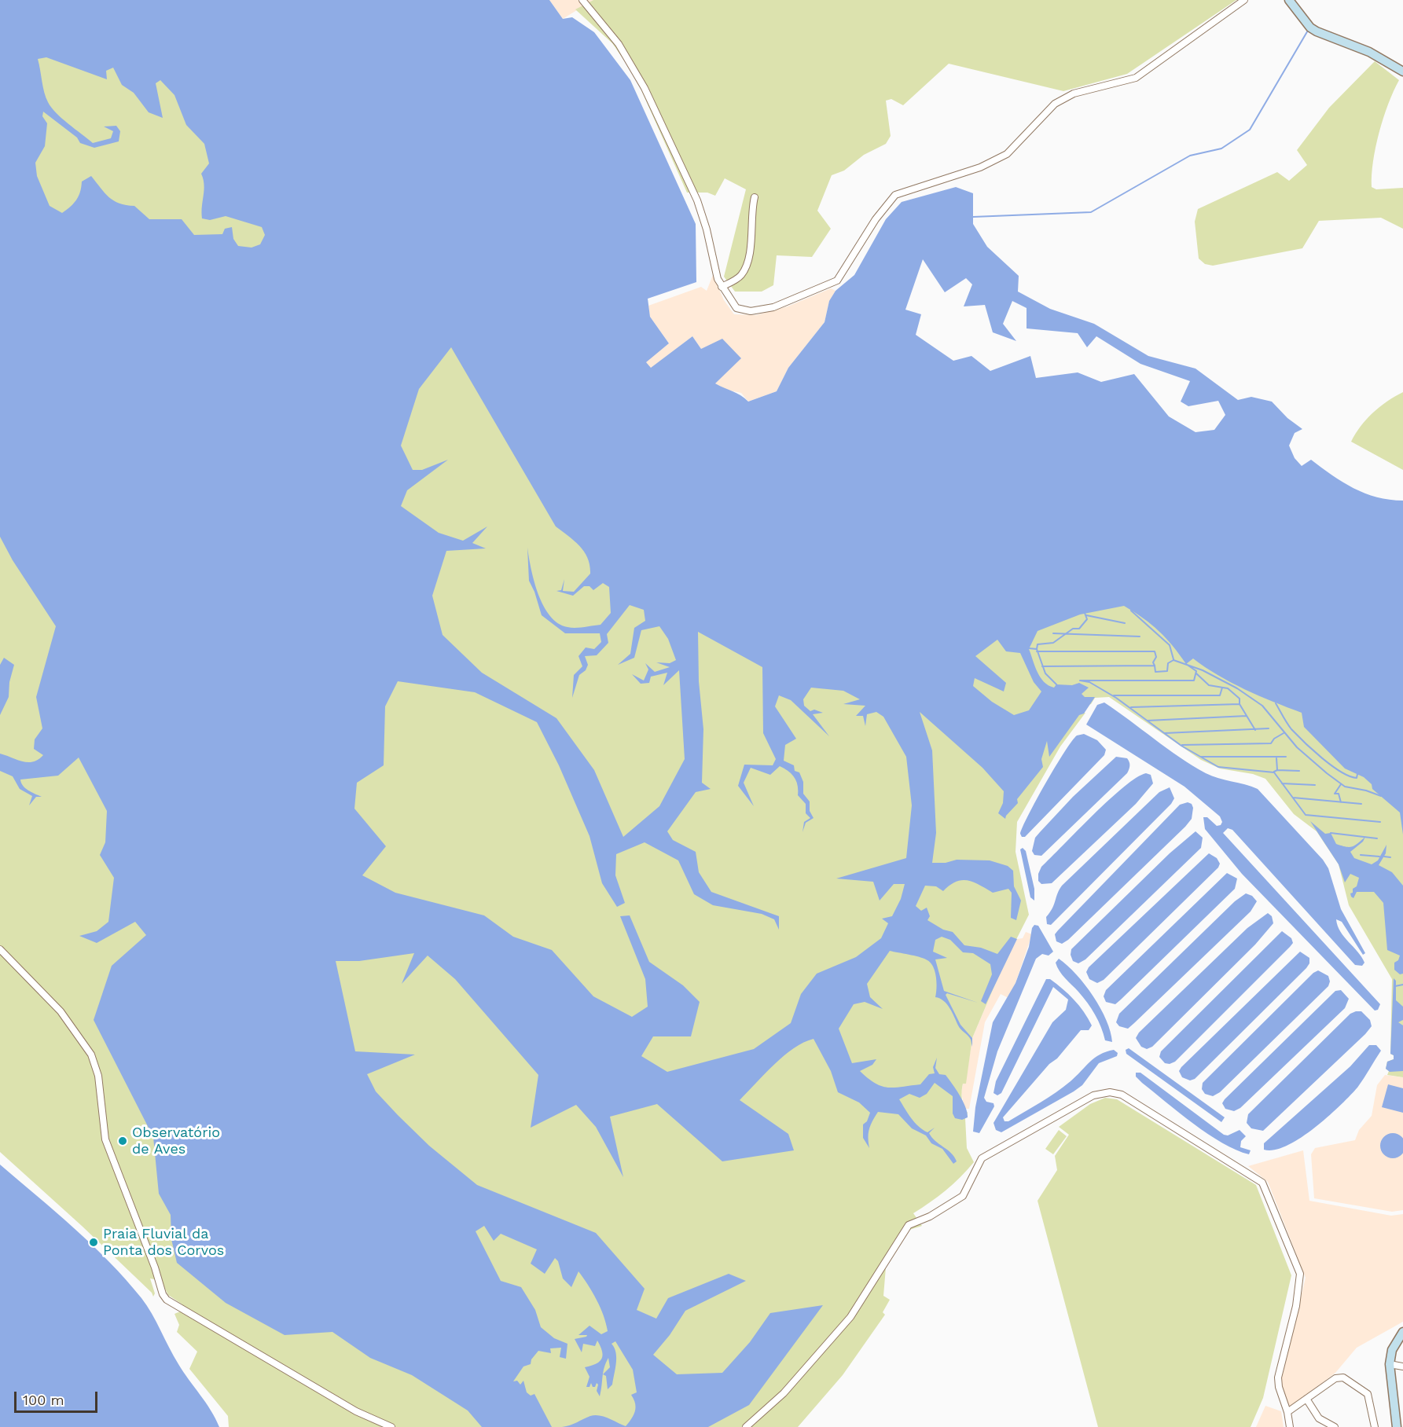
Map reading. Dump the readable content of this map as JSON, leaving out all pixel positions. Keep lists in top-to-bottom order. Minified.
{"places":["Observatório de Aves","Praia Fluvial da Ponta dos Corvos"],"scale_bar":"100 m"}
